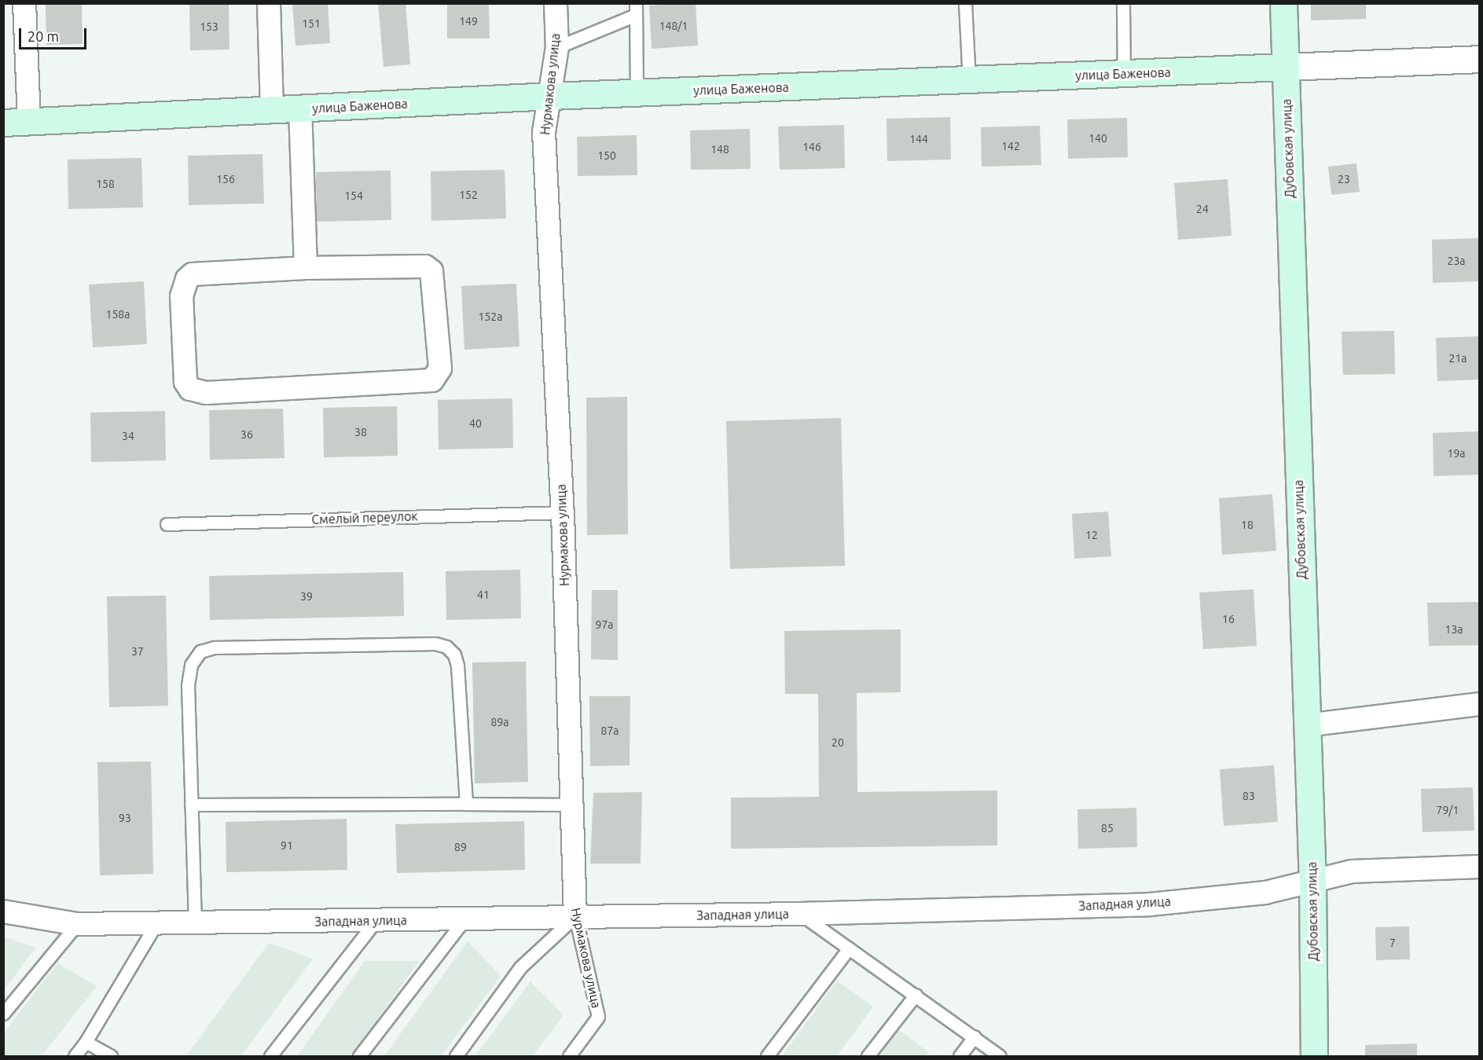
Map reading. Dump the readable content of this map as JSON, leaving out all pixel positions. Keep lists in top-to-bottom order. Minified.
{"streets":{"main road":["улица Баженова","Дубовская улица"],"street":["Нурмакова улица","Западная улица"],"lane":["Смелый переулок"]},"crossings":[["улица Баженова","Нурмакова улица"],["улица Баженова","Дубовская улица"],["Нурмакова улица","Смелый переулок"],["Нурмакова улица","Западная улица"],["Дубовская улица","Западная улица"]],"house_numbers":["149","151","148/1","153","140","144","142","146","148","150","156","23","158","152","154","24","23а","158а","152а","21а","40","38","36","34","19а","18","12","41","39","16","97а","13а","37","89а","87а","20","83","79/1","93","85","91","89","7"],"scale_bar":"20 m"}
